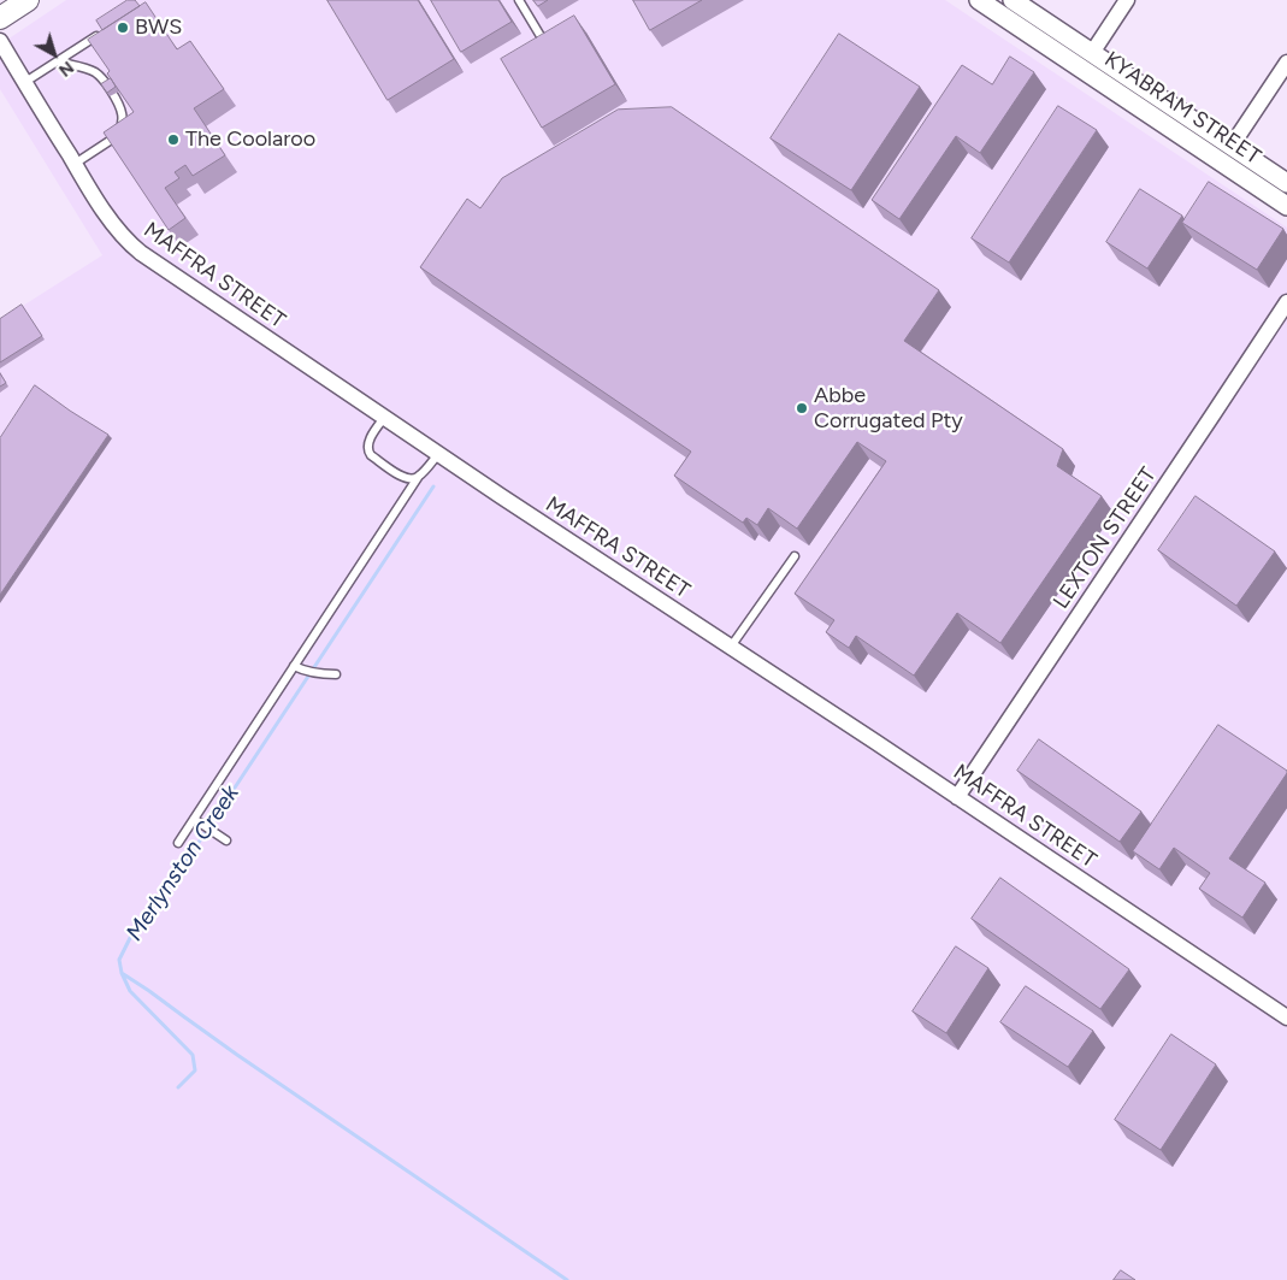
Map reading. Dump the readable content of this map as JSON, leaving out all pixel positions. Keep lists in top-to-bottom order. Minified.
{"streets":{"street":["KYABRAM STREET","MAFFRA STREET","LEXTON STREET"]},"crossings":[["MAFFRA STREET","LEXTON STREET"]],"water":["Merlynston Creek"],"places":["BWS","The Coolaroo","Abbe Corrugated Pty"],"north":"bottom right"}
